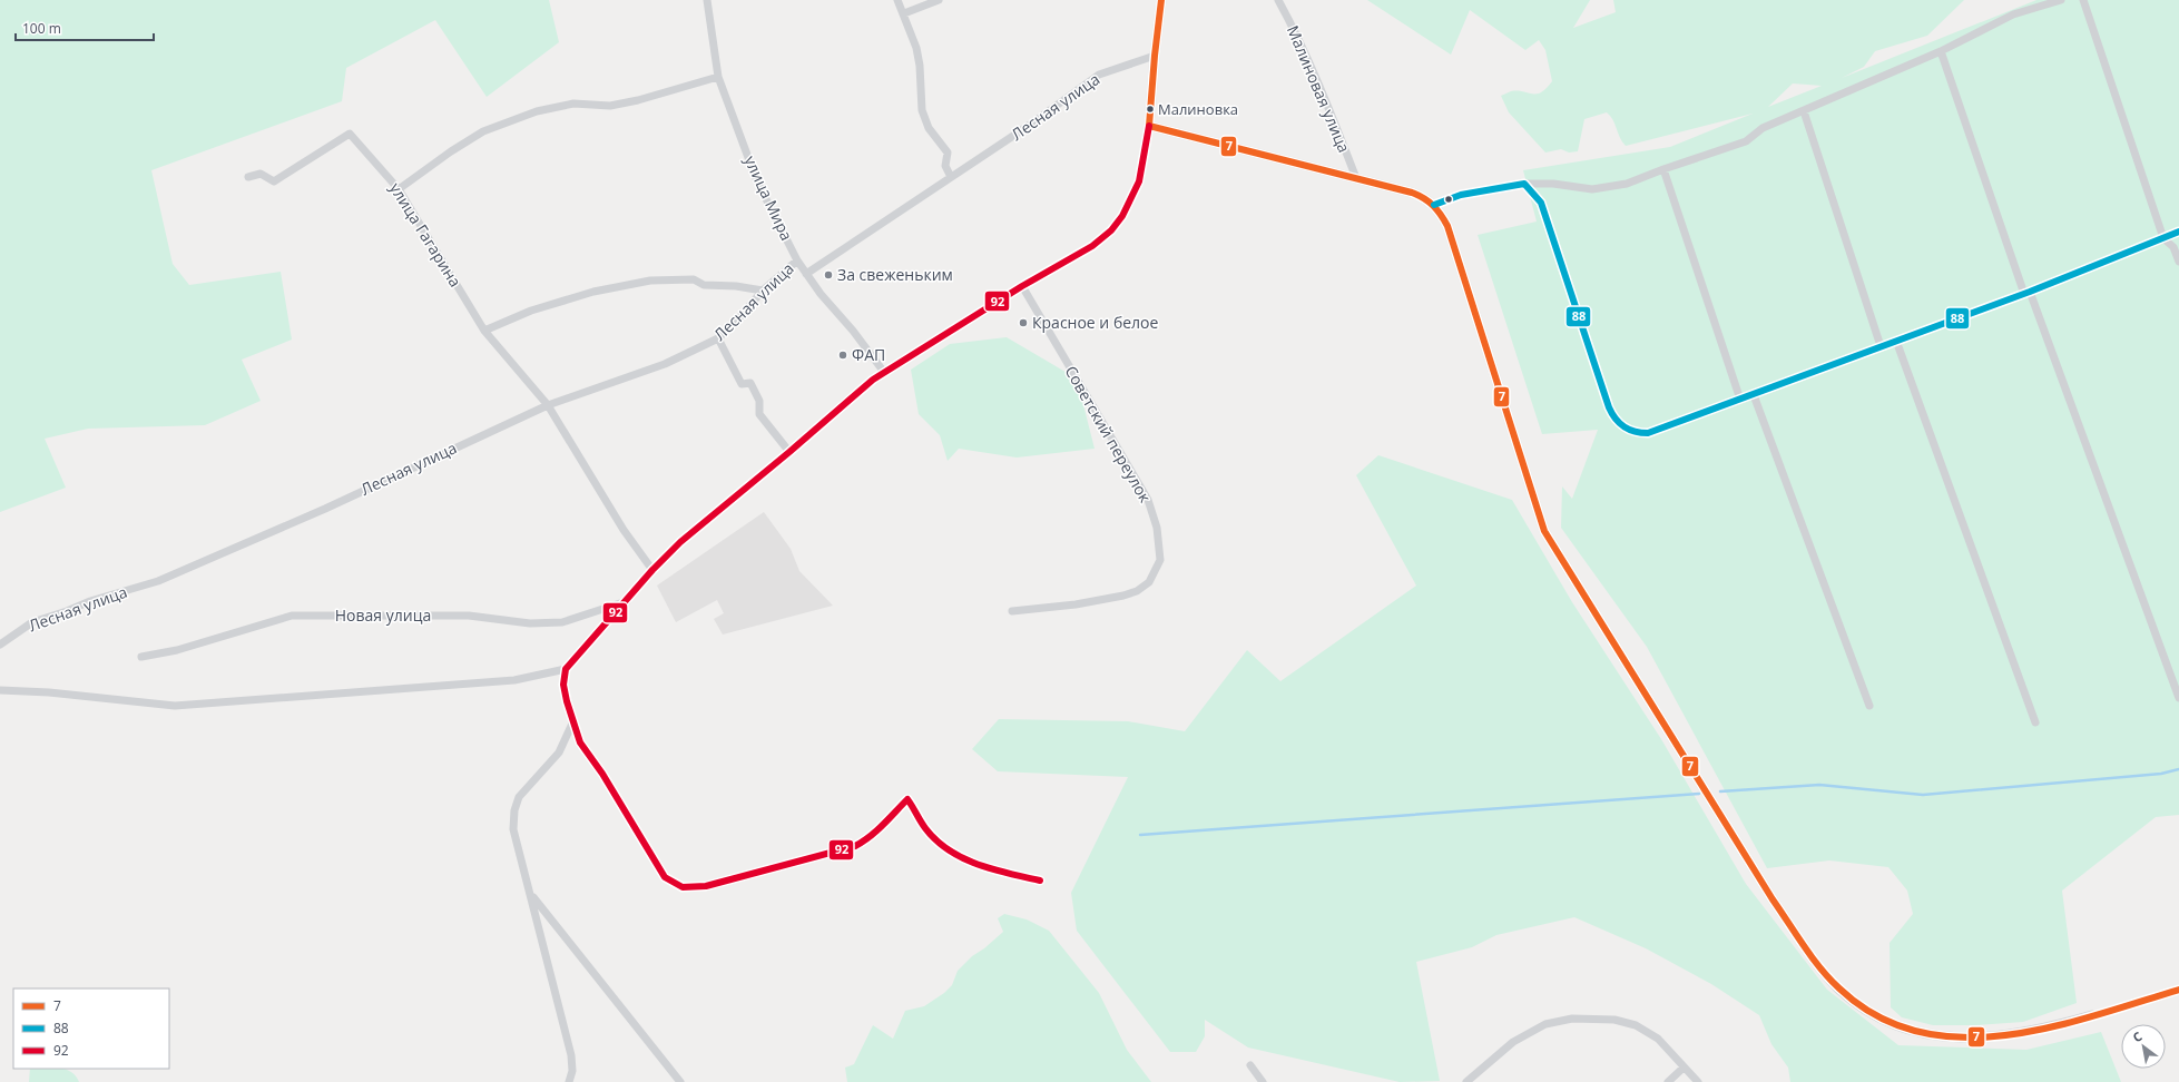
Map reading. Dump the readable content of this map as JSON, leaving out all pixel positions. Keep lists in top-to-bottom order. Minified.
{"streets":{"street":["Малиновая улица","Лесная улица","улица Мира","улица Гагарина","Советский переулок","Новая улица"]},"crossings":[["Лесная улица","улица Мира"],["Лесная улица","улица Гагарина"]],"places":["Малиновка","За свеженьким","Красное и белое","ФАП"],"lines":["transit line 7","transit line 92","transit line 88"],"legend":["7","88","92"],"scale_bar":"100 m","north":"top left"}
